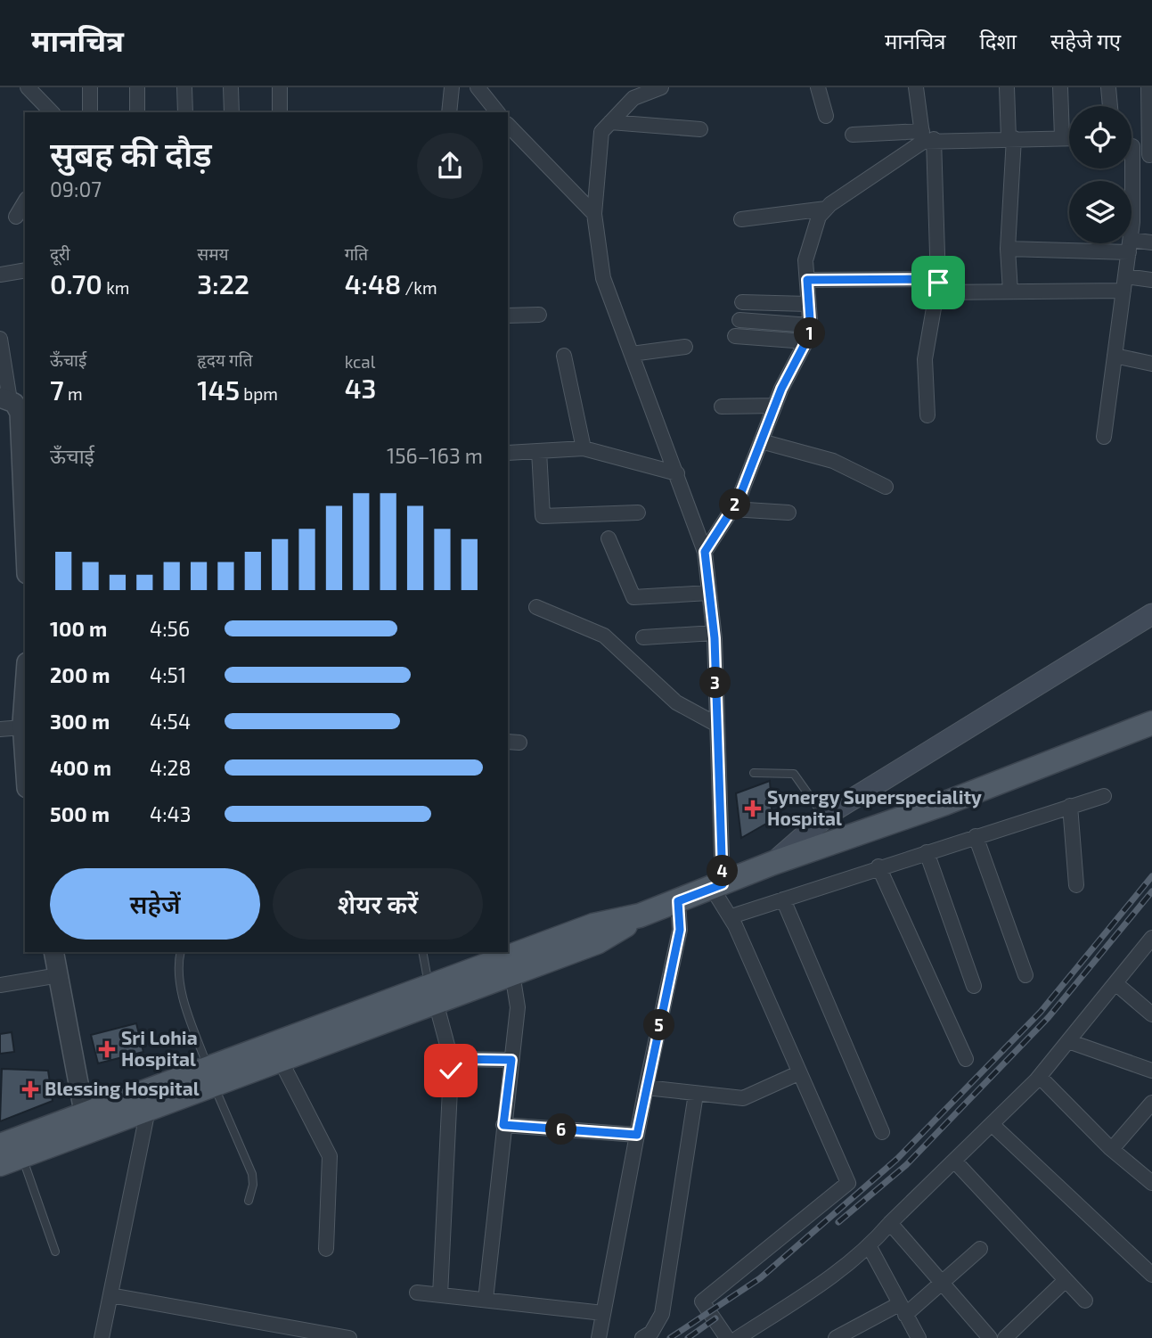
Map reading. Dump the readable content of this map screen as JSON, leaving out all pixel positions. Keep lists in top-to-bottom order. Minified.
{"places":{"health":["Synergy Superspeciality Hospital","Sri Lohia Hospital","Blessing Hospital"]},"page":{"header":"मानचित्र","nav":["मानचित्र","दिशा","सहेजे गए"],"heading":["सुबह की दौड़","09:07"],"stats":[["दूरी","0.70 km"],["समय","3:22"],["गति","4:48 /km"],["ऊँचाई","7 m"],["हृदय गति","145 bpm"],["kcal","43"]],"pins":["1","2","3","4","5","6"],"chart":["ऊँचाई","156–163 m"],"list":[{"name":"100 m","note":"4:56"},{"name":"200 m","note":"4:51"},{"name":"300 m","note":"4:54"},{"name":"400 m","note":"4:28"},{"name":"500 m","note":"4:43"}],"buttons":["सहेजें","शेयर करें"]}}
